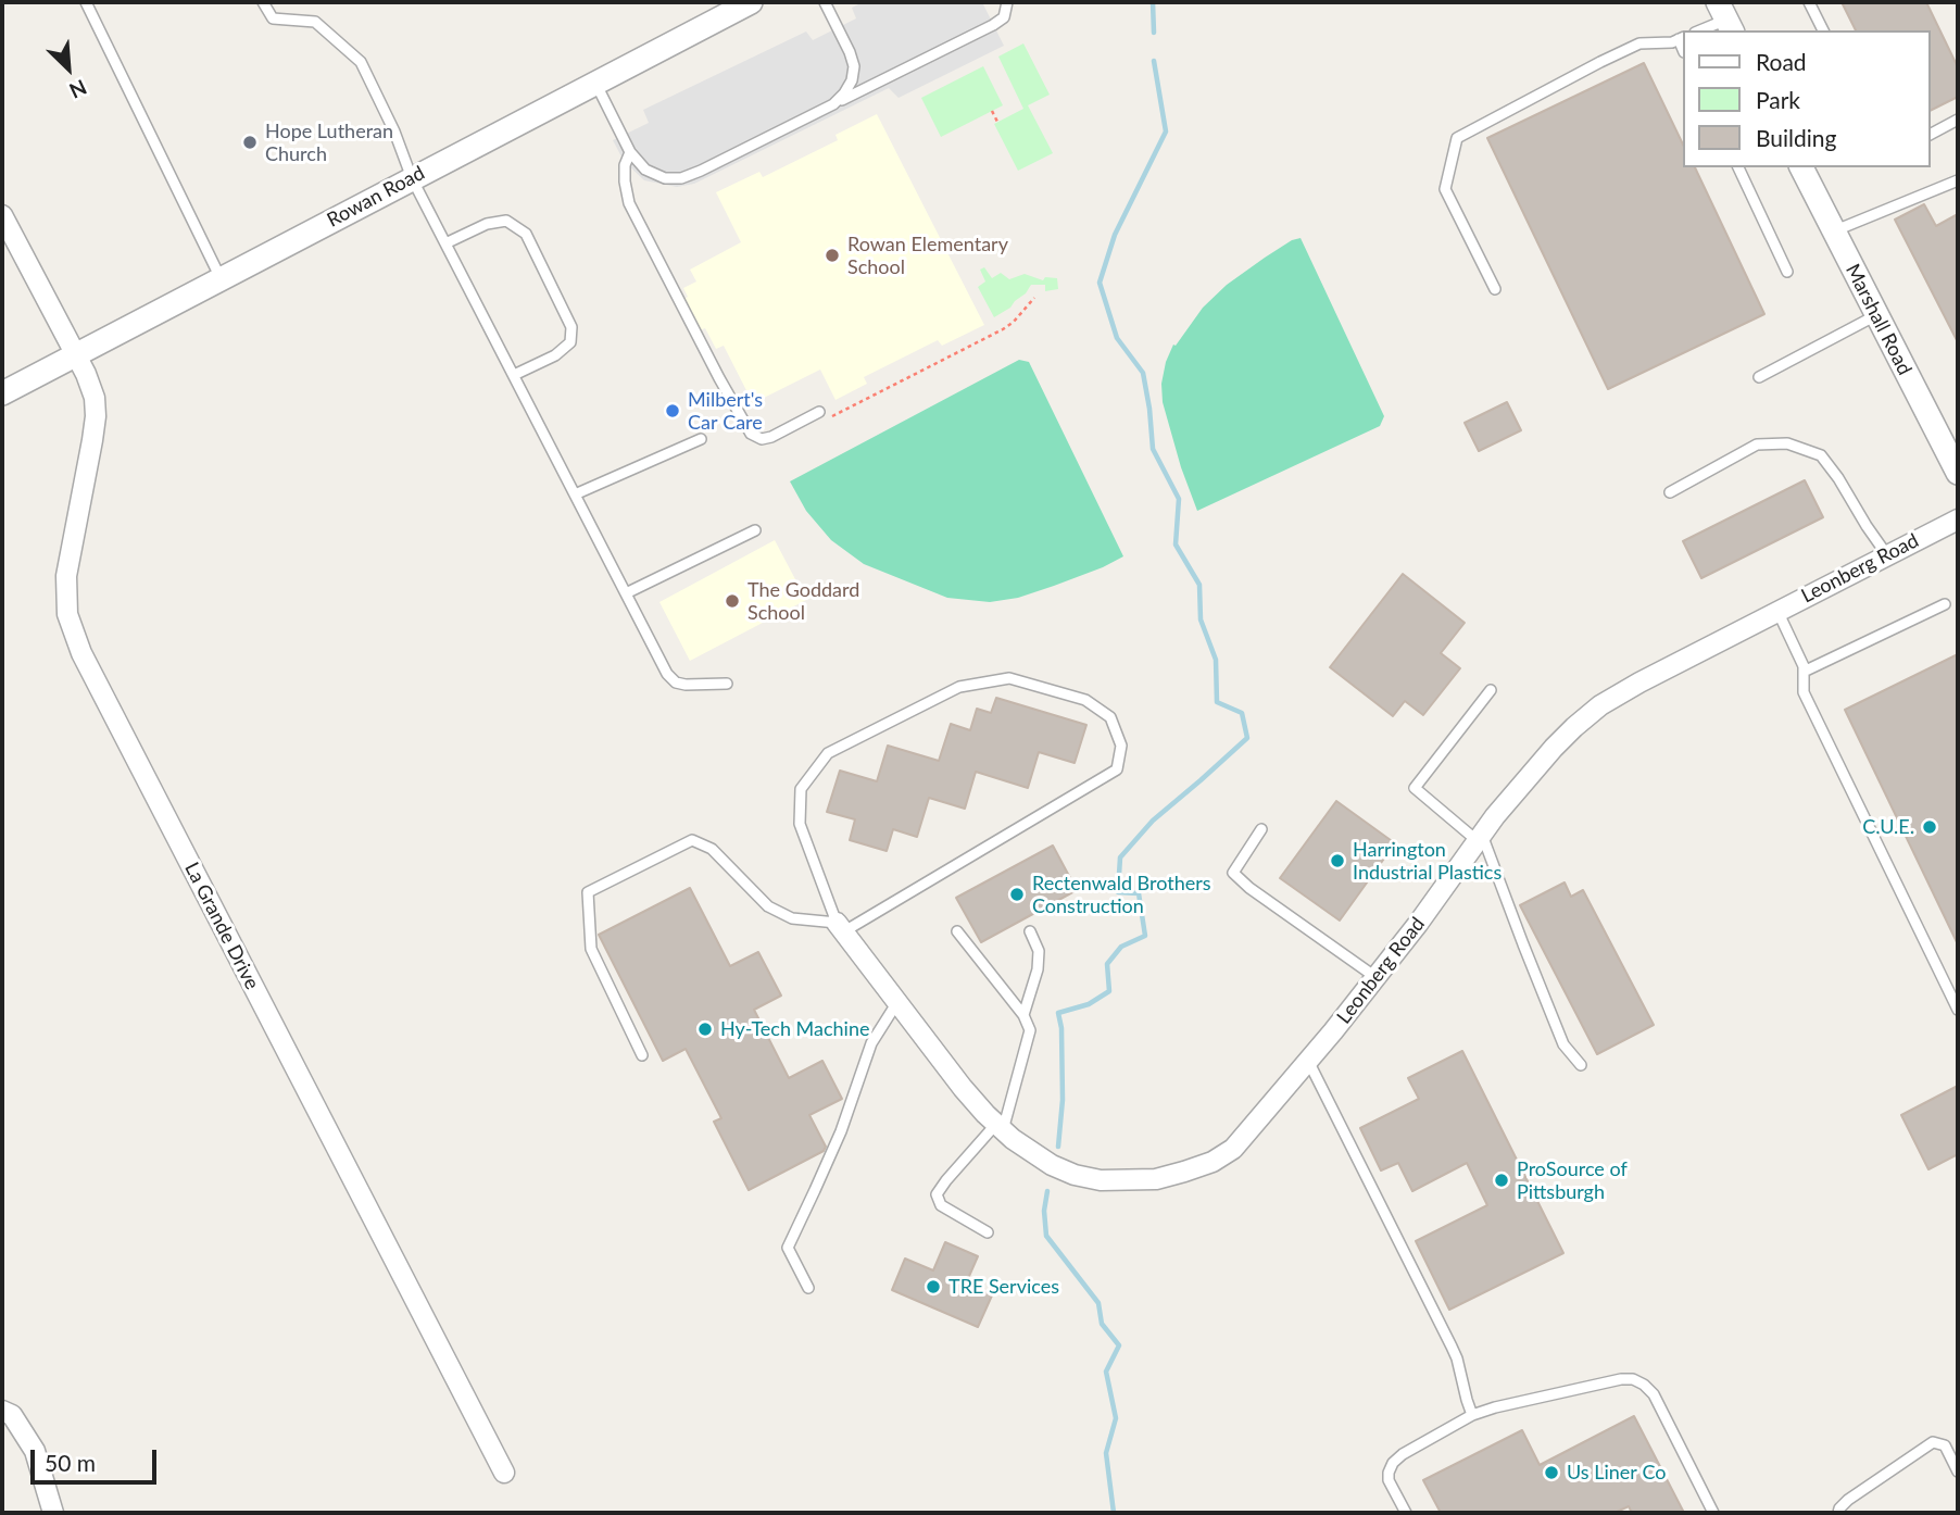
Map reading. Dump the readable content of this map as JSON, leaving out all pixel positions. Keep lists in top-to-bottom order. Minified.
{"streets":{"street":["Rowan Road","Marshall Road","Leonberg Road","La Grande Drive"]},"crossings":[["Rowan Road","La Grande Drive"]],"places":["Hope Lutheran Church","Rowan Elementary School","Milbert's Car Care","The Goddard School","C.U.E.","Harrington Industrial Plastics","Rectenwald Brothers Construction","Hy-Tech Machine","ProSource of Pittsburgh","TRE Services","Us Liner Co"],"legend":["Road","Park","Building"],"scale_bar":"50 m","north":"bottom right"}
